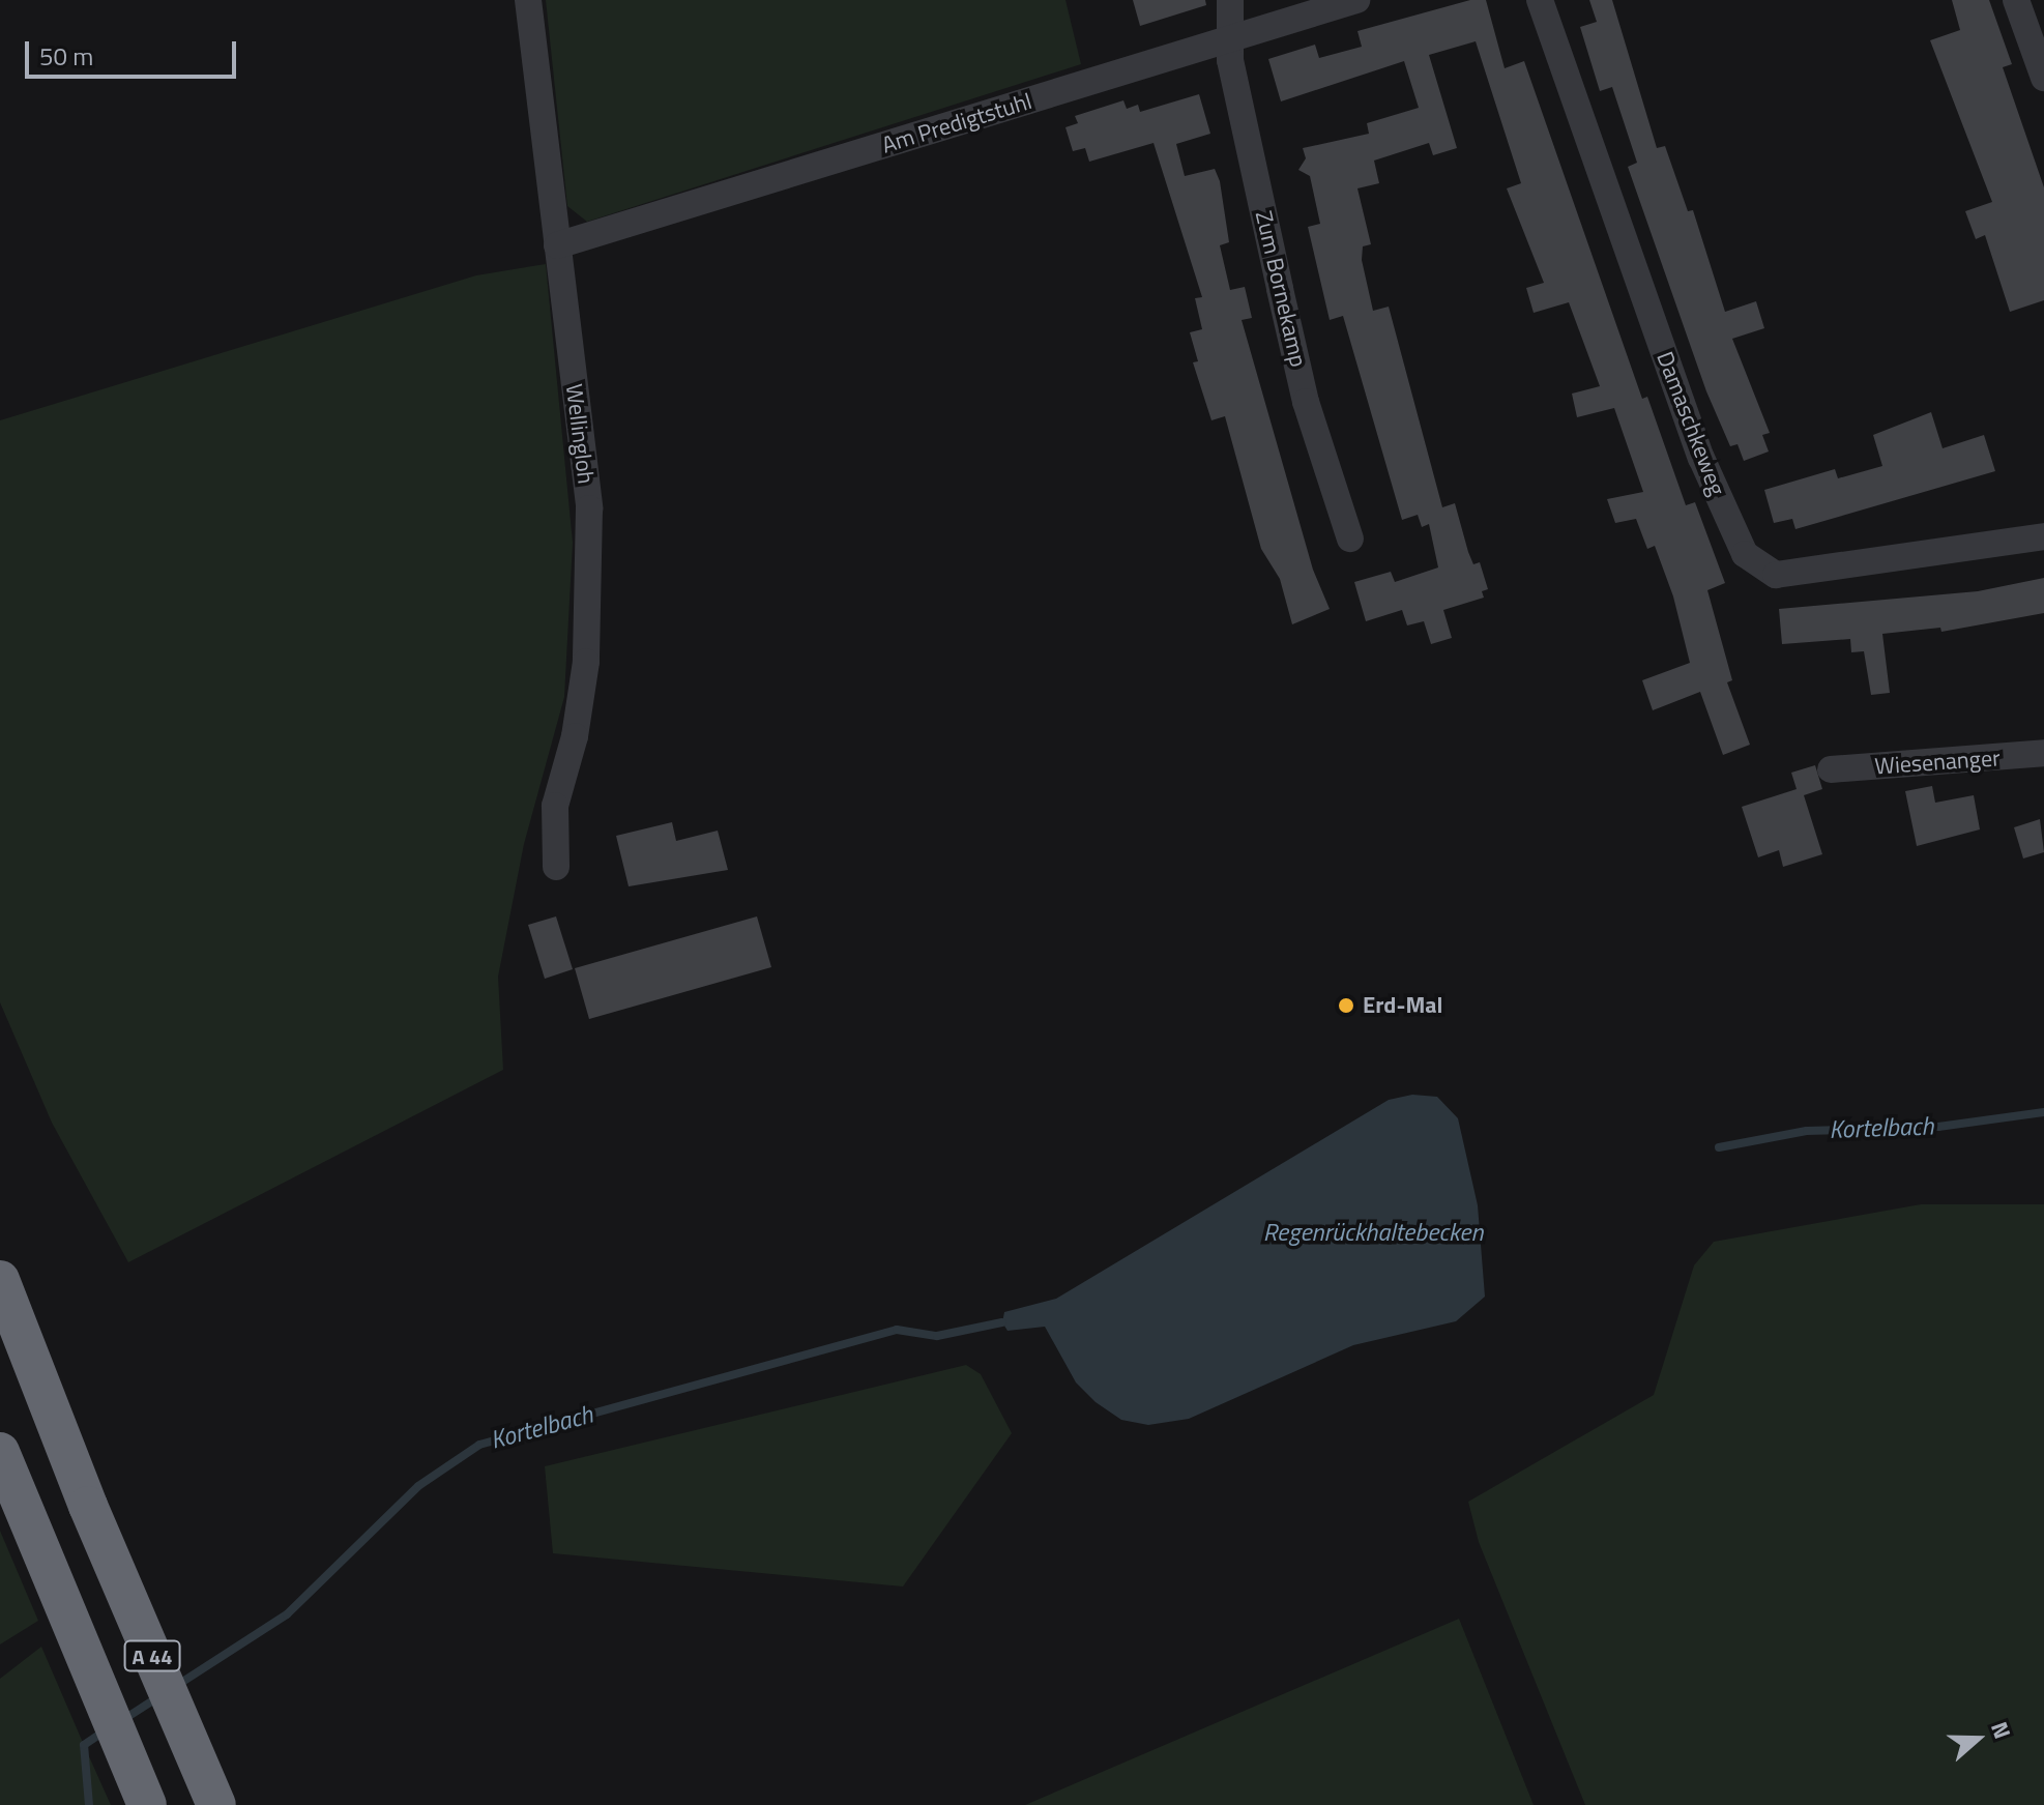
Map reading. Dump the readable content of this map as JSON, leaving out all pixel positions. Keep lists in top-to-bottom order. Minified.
{"streets":{"highway":["A 44"],"street":["Am Predigtstuhl","Zum Bornekamp","Damaschkeweg","Wellingloh","Wiesenanger"]},"crossings":[["Am Predigtstuhl","Zum Bornekamp"],["Am Predigtstuhl","Wellingloh"]],"water":["Kortelbach","Regenrückhaltebecken"],"places":["Erd-Mal"],"scale_bar":"50 m","north":"right"}
